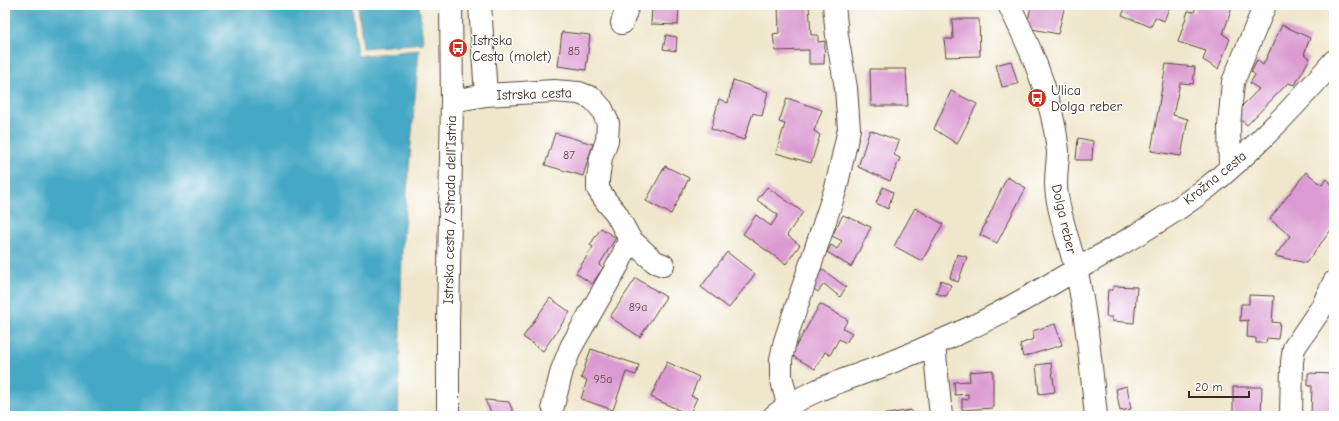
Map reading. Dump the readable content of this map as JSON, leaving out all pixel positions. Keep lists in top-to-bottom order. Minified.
{"streets":{"street":["Istrska cesta","Krožna cesta","Istrska cesta / Strada dell'Istria","Dolga reber"]},"crossings":[["Istrska cesta","Istrska cesta / Strada dell'Istria"],["Krožna cesta","Dolga reber"]],"places":{"bus stop":["Istrska Cesta (molet)","Ulica Dolga reber"]},"house_numbers":["85","87","89a","95a"],"scale_bar":"20 m"}
